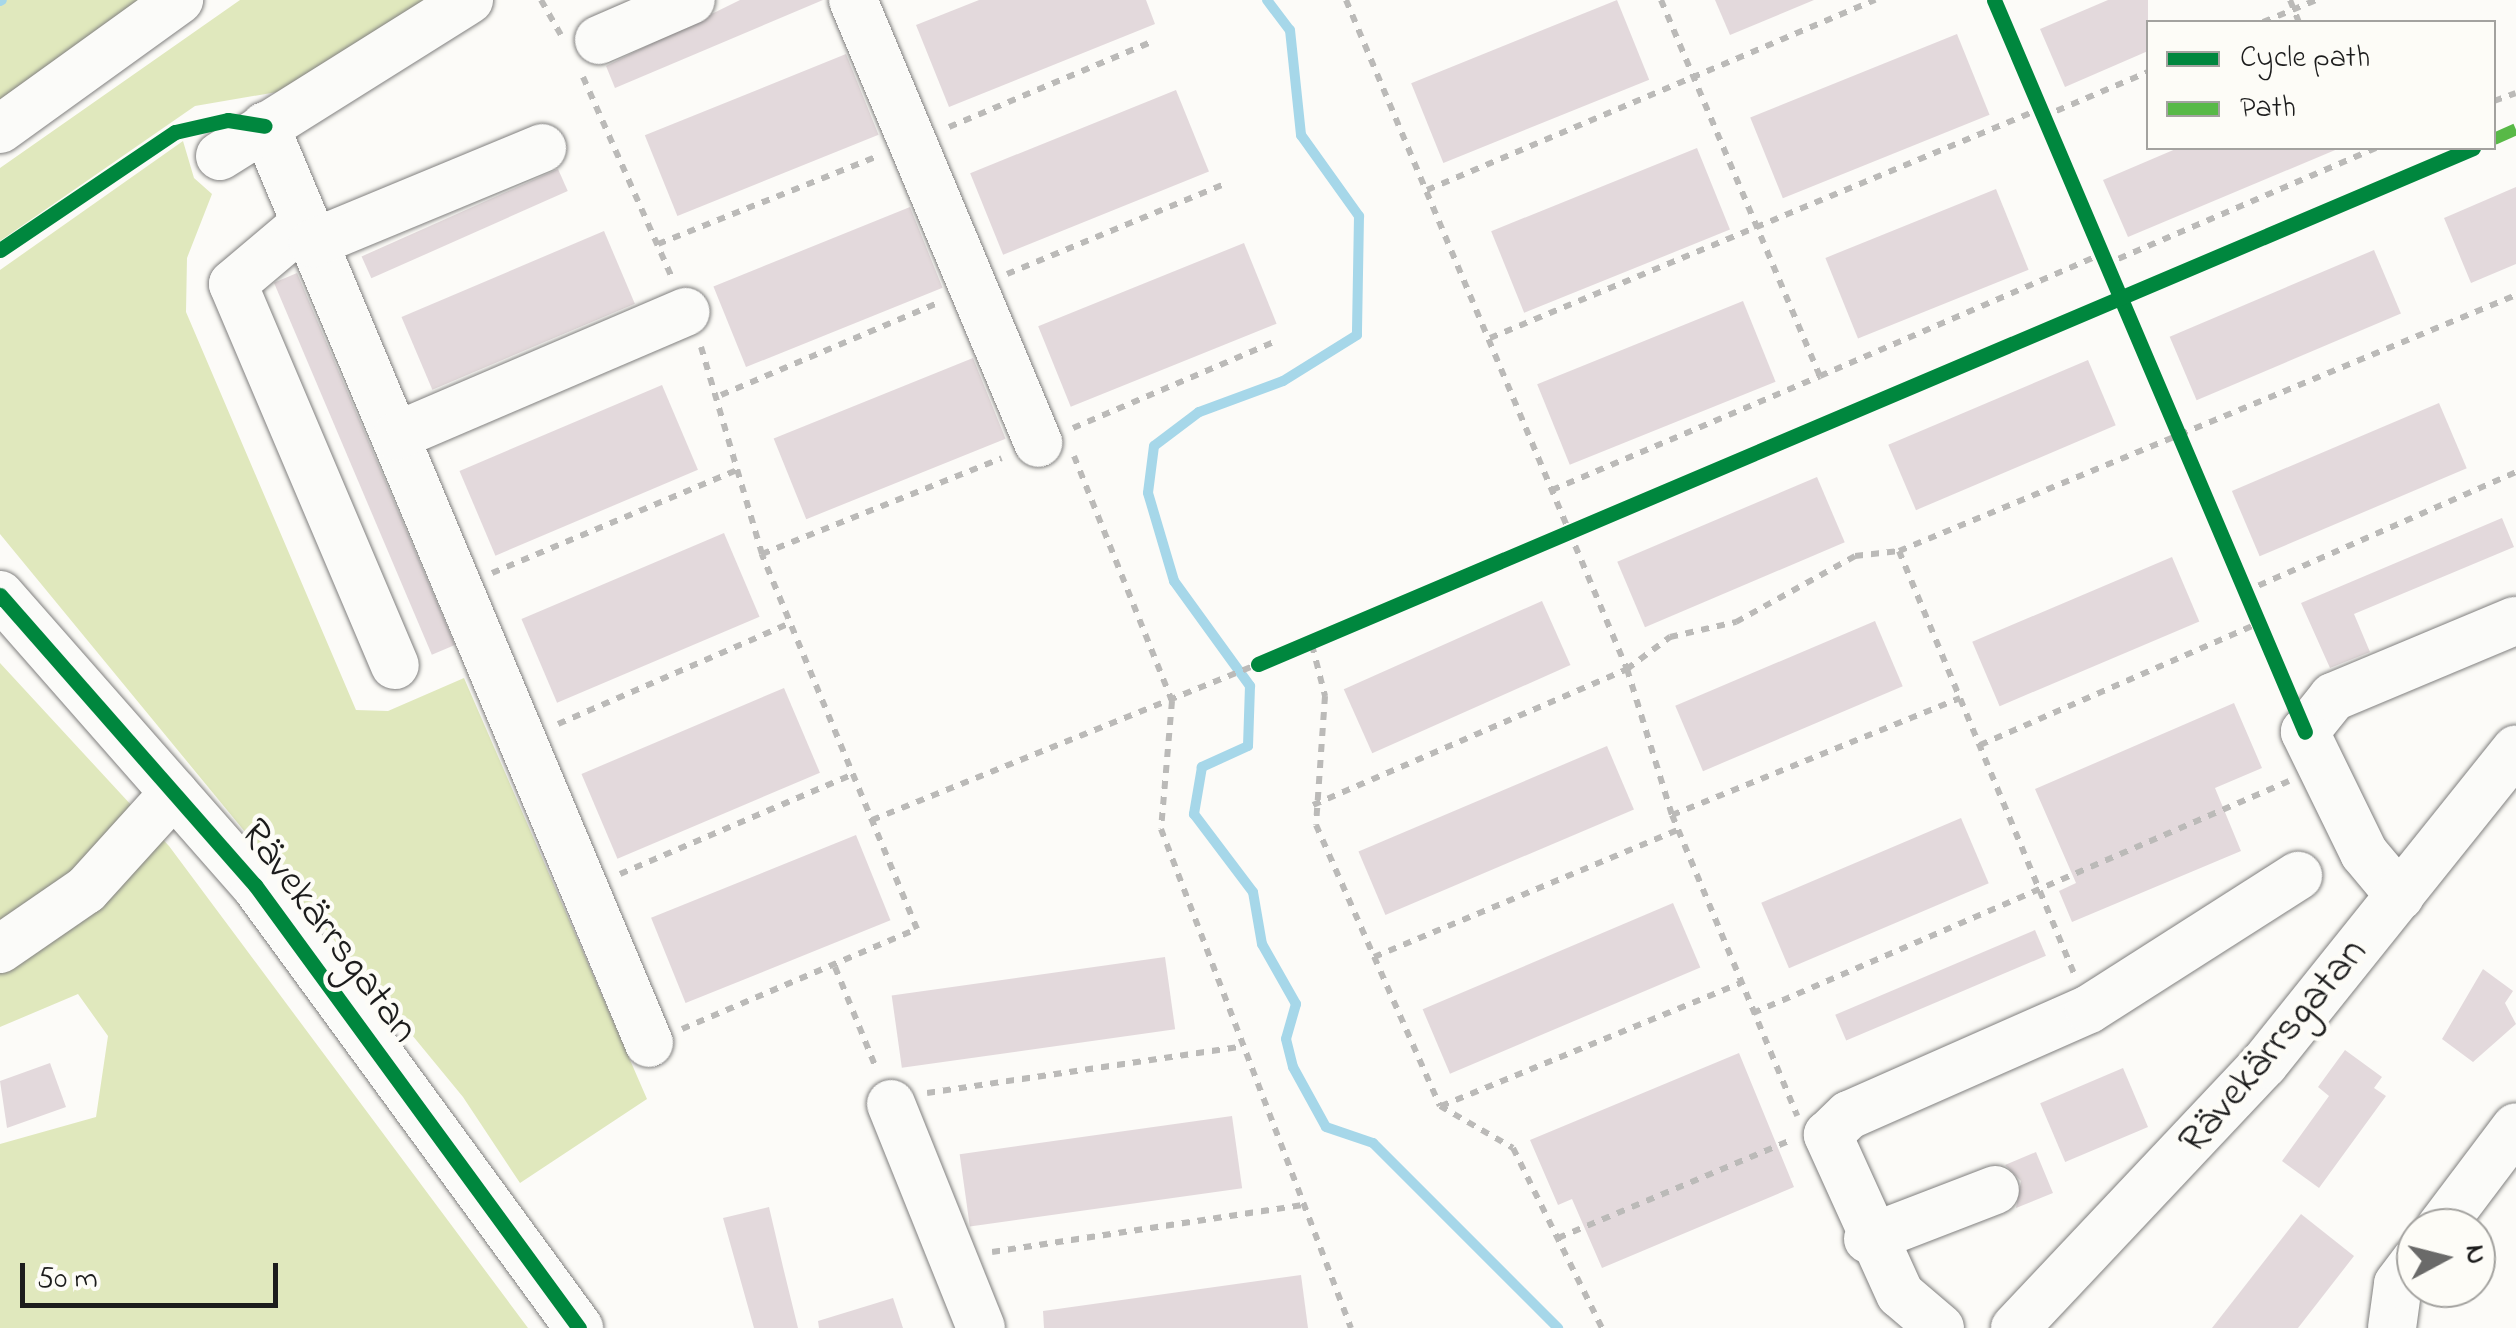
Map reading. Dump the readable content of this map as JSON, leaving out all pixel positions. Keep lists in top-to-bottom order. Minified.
{"streets":{"street":["Rävekärrsgatan"]},"legend":["Cycle path","Path"],"scale_bar":"50 m","north":"right"}
